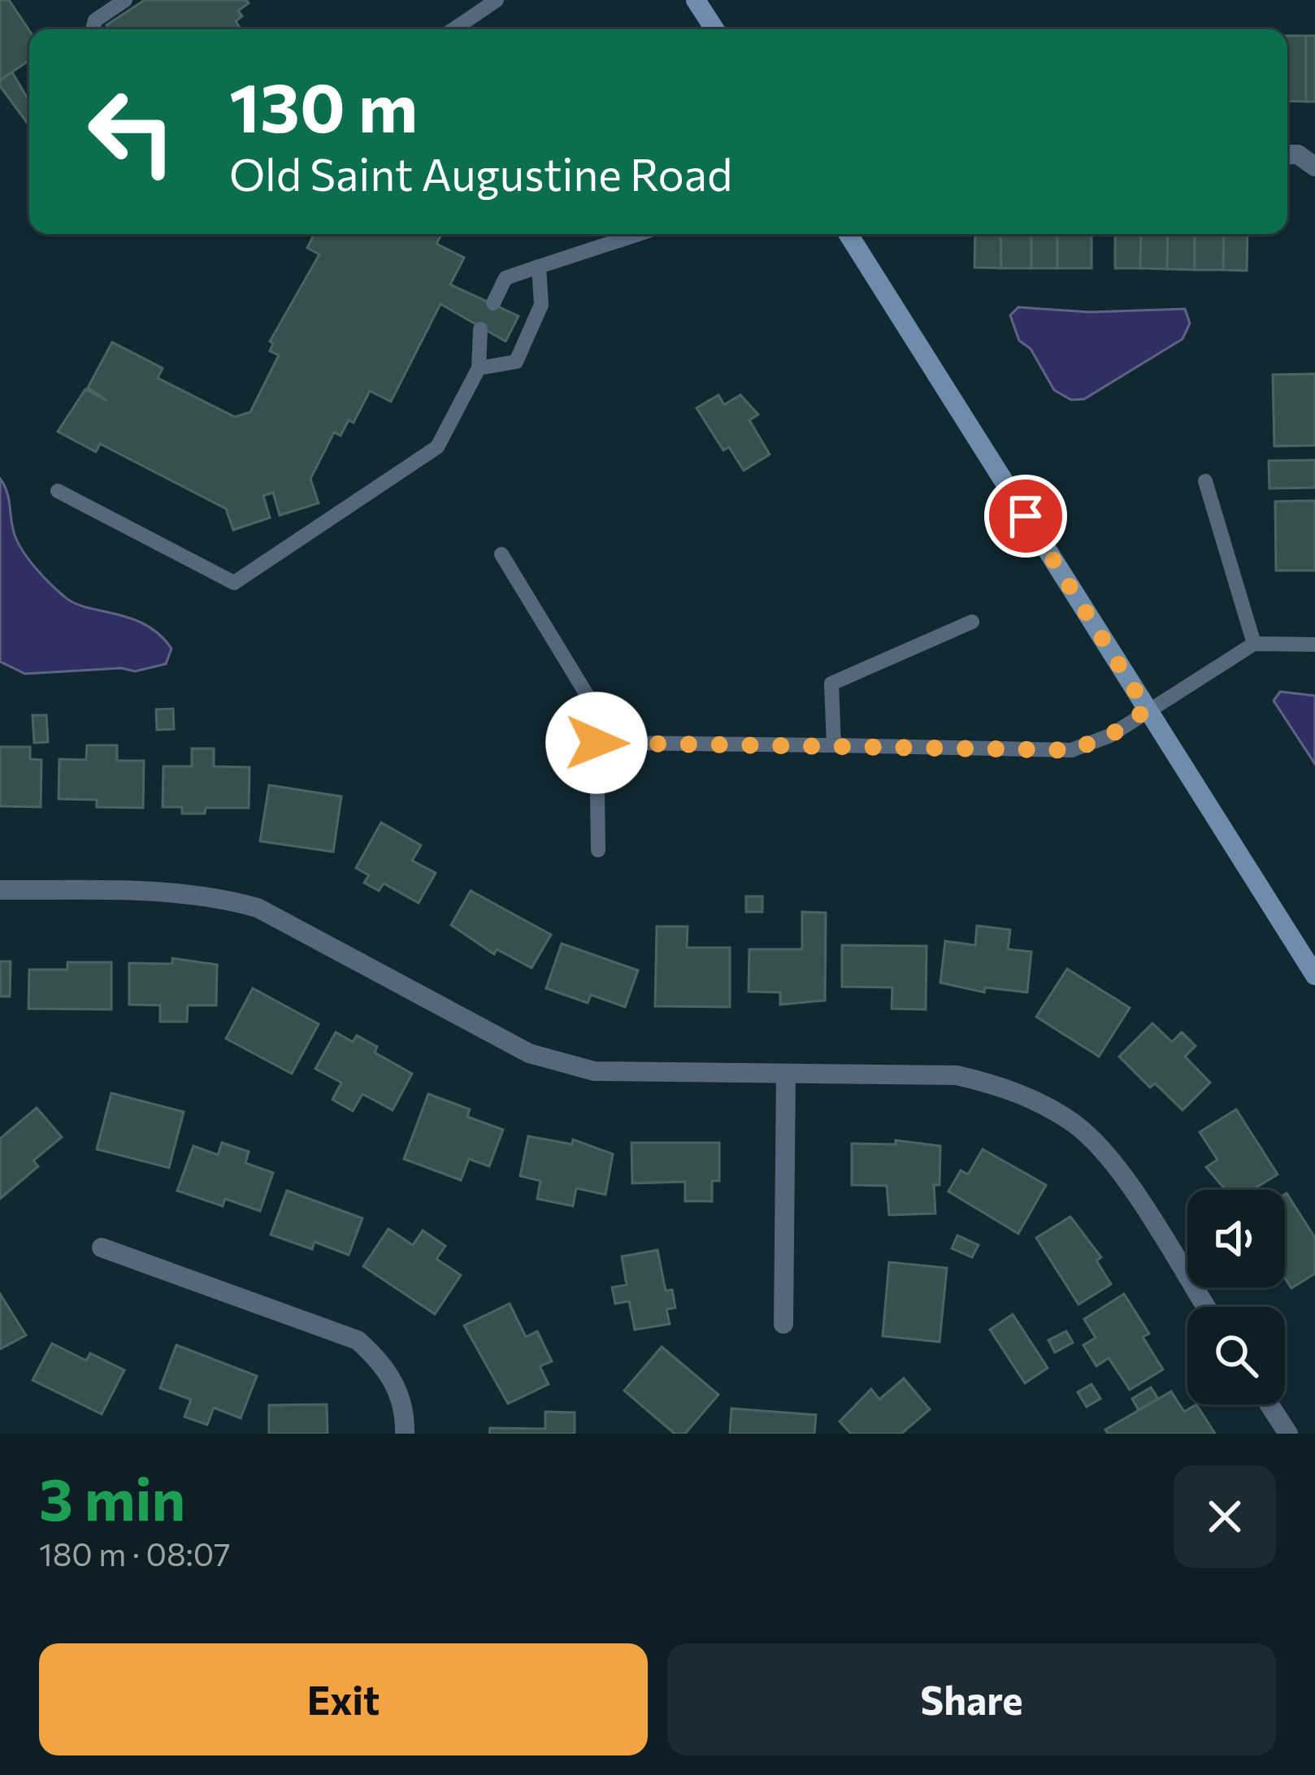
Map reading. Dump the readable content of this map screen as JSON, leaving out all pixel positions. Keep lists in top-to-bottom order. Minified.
{"page":{"turn":["130 m","Old Saint Augustine Road"],"heading":["3 min","180 m · 08:07"],"buttons":["Exit","Share"]}}
